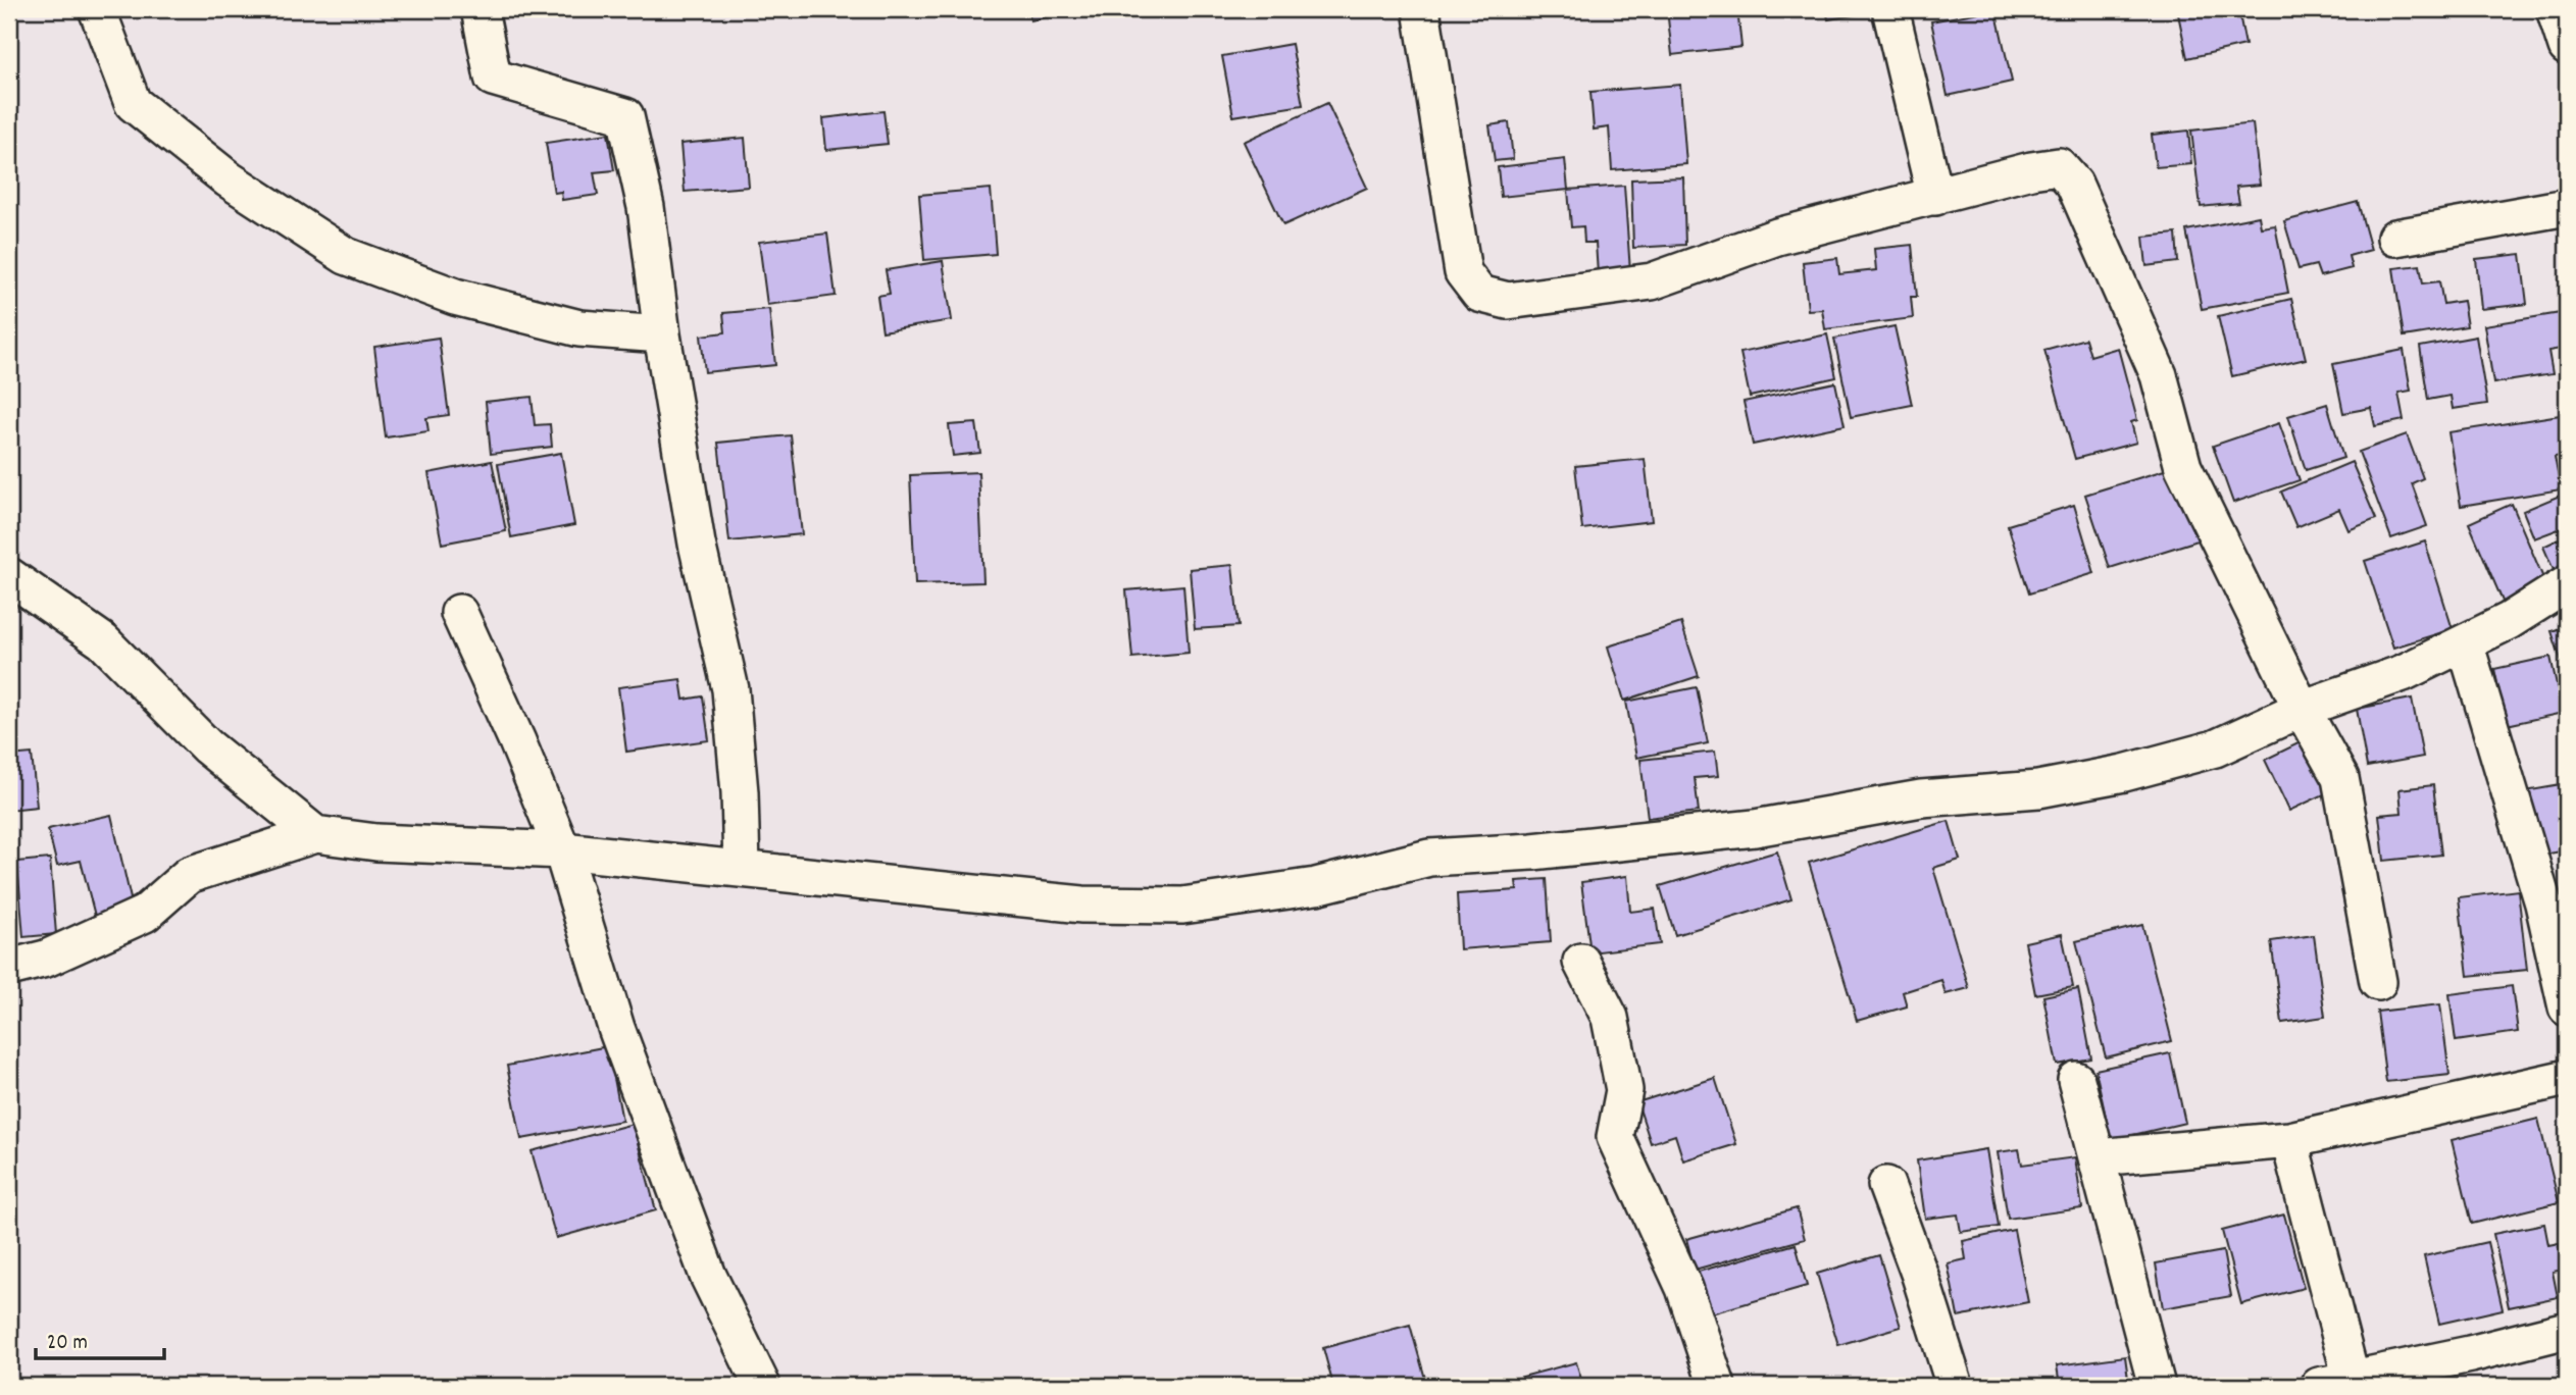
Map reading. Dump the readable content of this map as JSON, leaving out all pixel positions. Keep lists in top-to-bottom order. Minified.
{"scale_bar":"20 m"}
